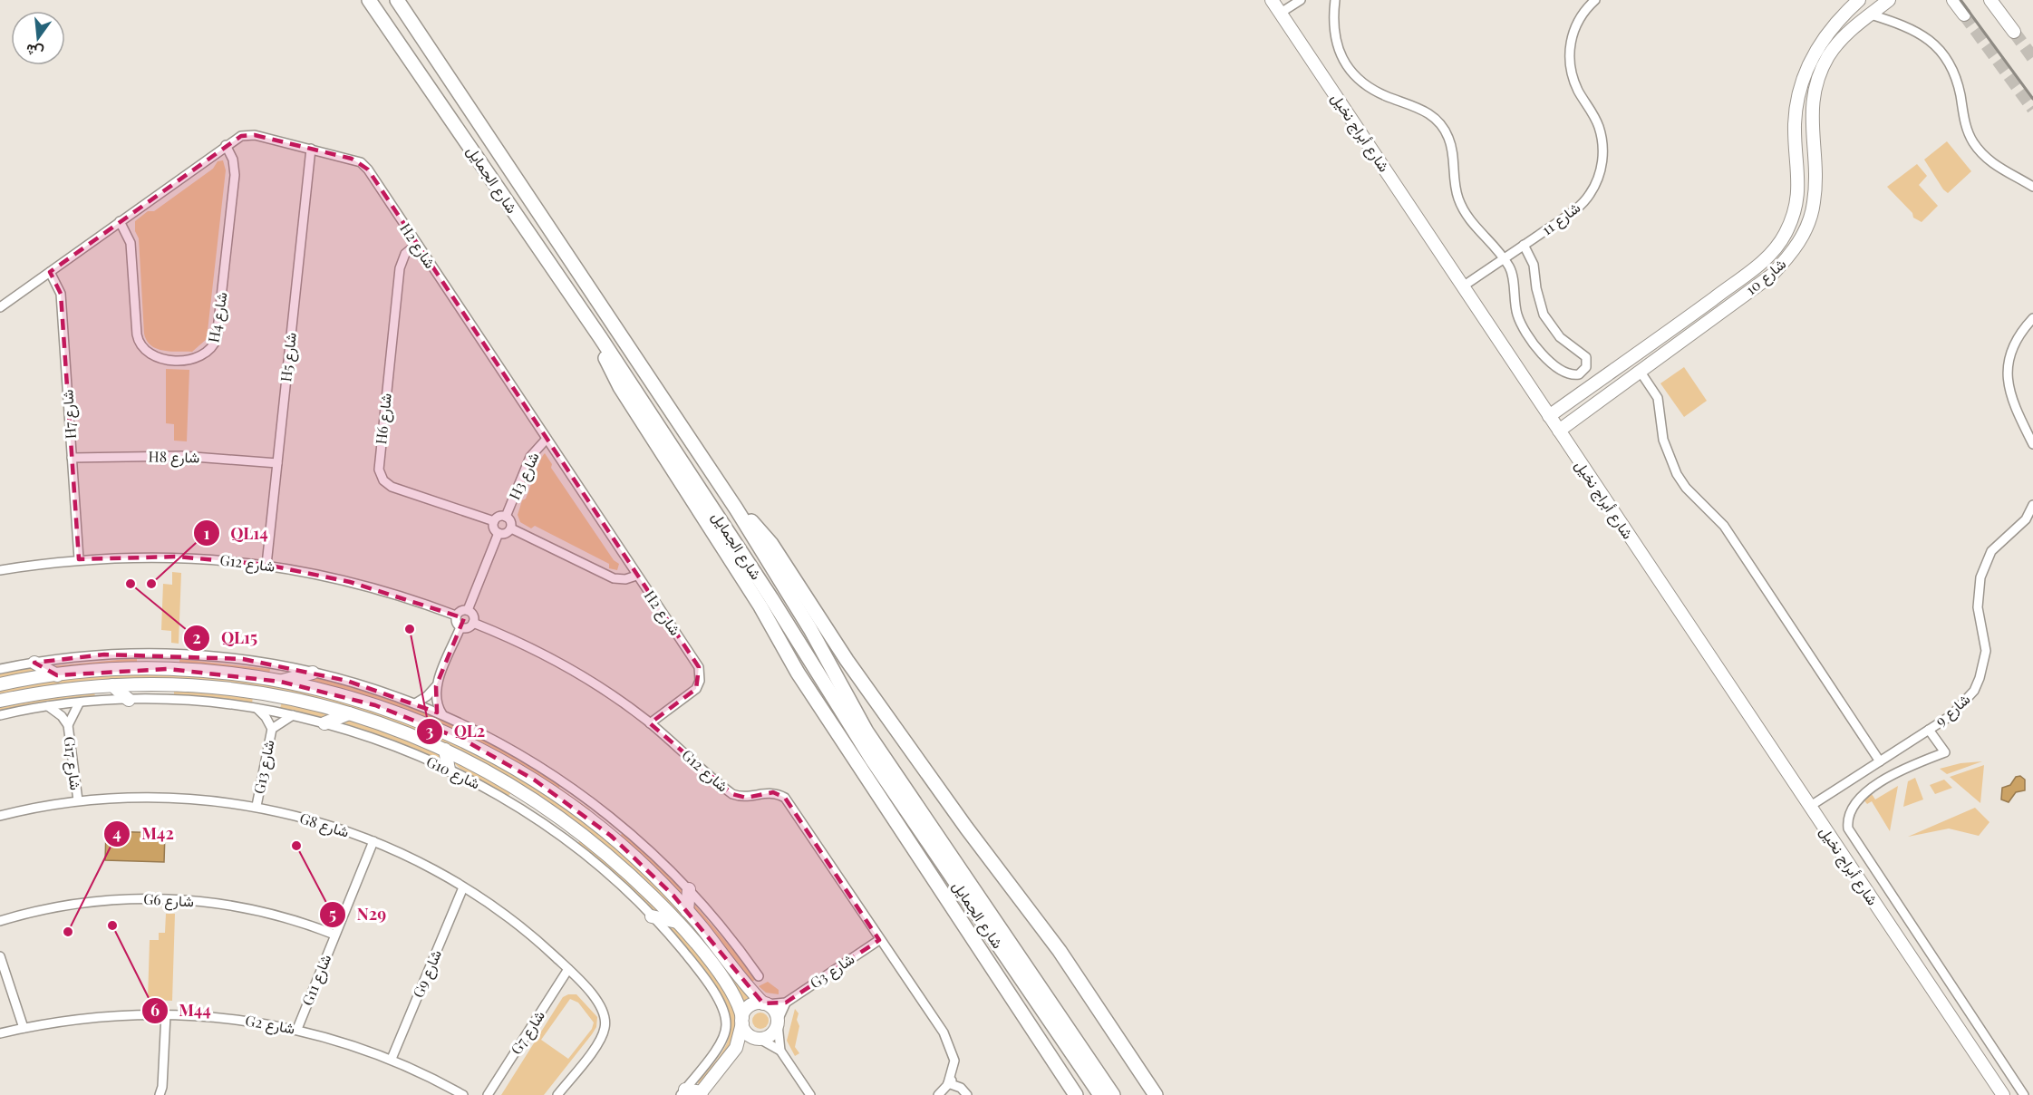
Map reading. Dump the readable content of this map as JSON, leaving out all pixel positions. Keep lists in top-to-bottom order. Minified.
{"streets":{"main road":["شارع الجمايل"],"street":["شارع أبراج نخيل","شارع 11","H2 شارع","شارع 10","H4 شارع","H5 شارع","H7 شارع","H6 شارع","H8 شارع","H3 شارع","G12 شارع","شارع 9","G17 شارع","G13 شارع","G10 شارع","G8 شارع","G6 شارع","G3 شارع","G9 شارع","G11 شارع","G2 شارع","G7 شارع"]},"crossings":[["شارع أبراج نخيل","شارع 11"],["شارع أبراج نخيل","شارع 10"],["شارع أبراج نخيل","شارع 9"],["H2 شارع","H4 شارع"],["H2 شارع","H5 شارع"],["H2 شارع","H7 شارع"],["H2 شارع","H6 شارع"],["H2 شارع","H3 شارع"],["H2 شارع","G12 شارع"],["H5 شارع","H8 شارع"],["H5 شارع","G12 شارع"],["H7 شارع","H8 شارع"],["H7 شارع","G12 شارع"],["H6 شارع","H3 شارع"],["G12 شارع","G3 شارع"],["G17 شارع","G10 شارع"],["G17 شارع","G8 شارع"],["G13 شارع","G10 شارع"],["G13 شارع","G8 شارع"],["G10 شارع","G3 شارع"],["G8 شارع","G9 شارع"],["G8 شارع","G11 شارع"],["G8 شارع","G7 شارع"],["G6 شارع","G11 شارع"],["G9 شارع","G2 شارع"],["G11 شارع","G2 شارع"]],"places":["QL15","QL14","QL2","N29","M44","M42"],"north":"bottom"}
